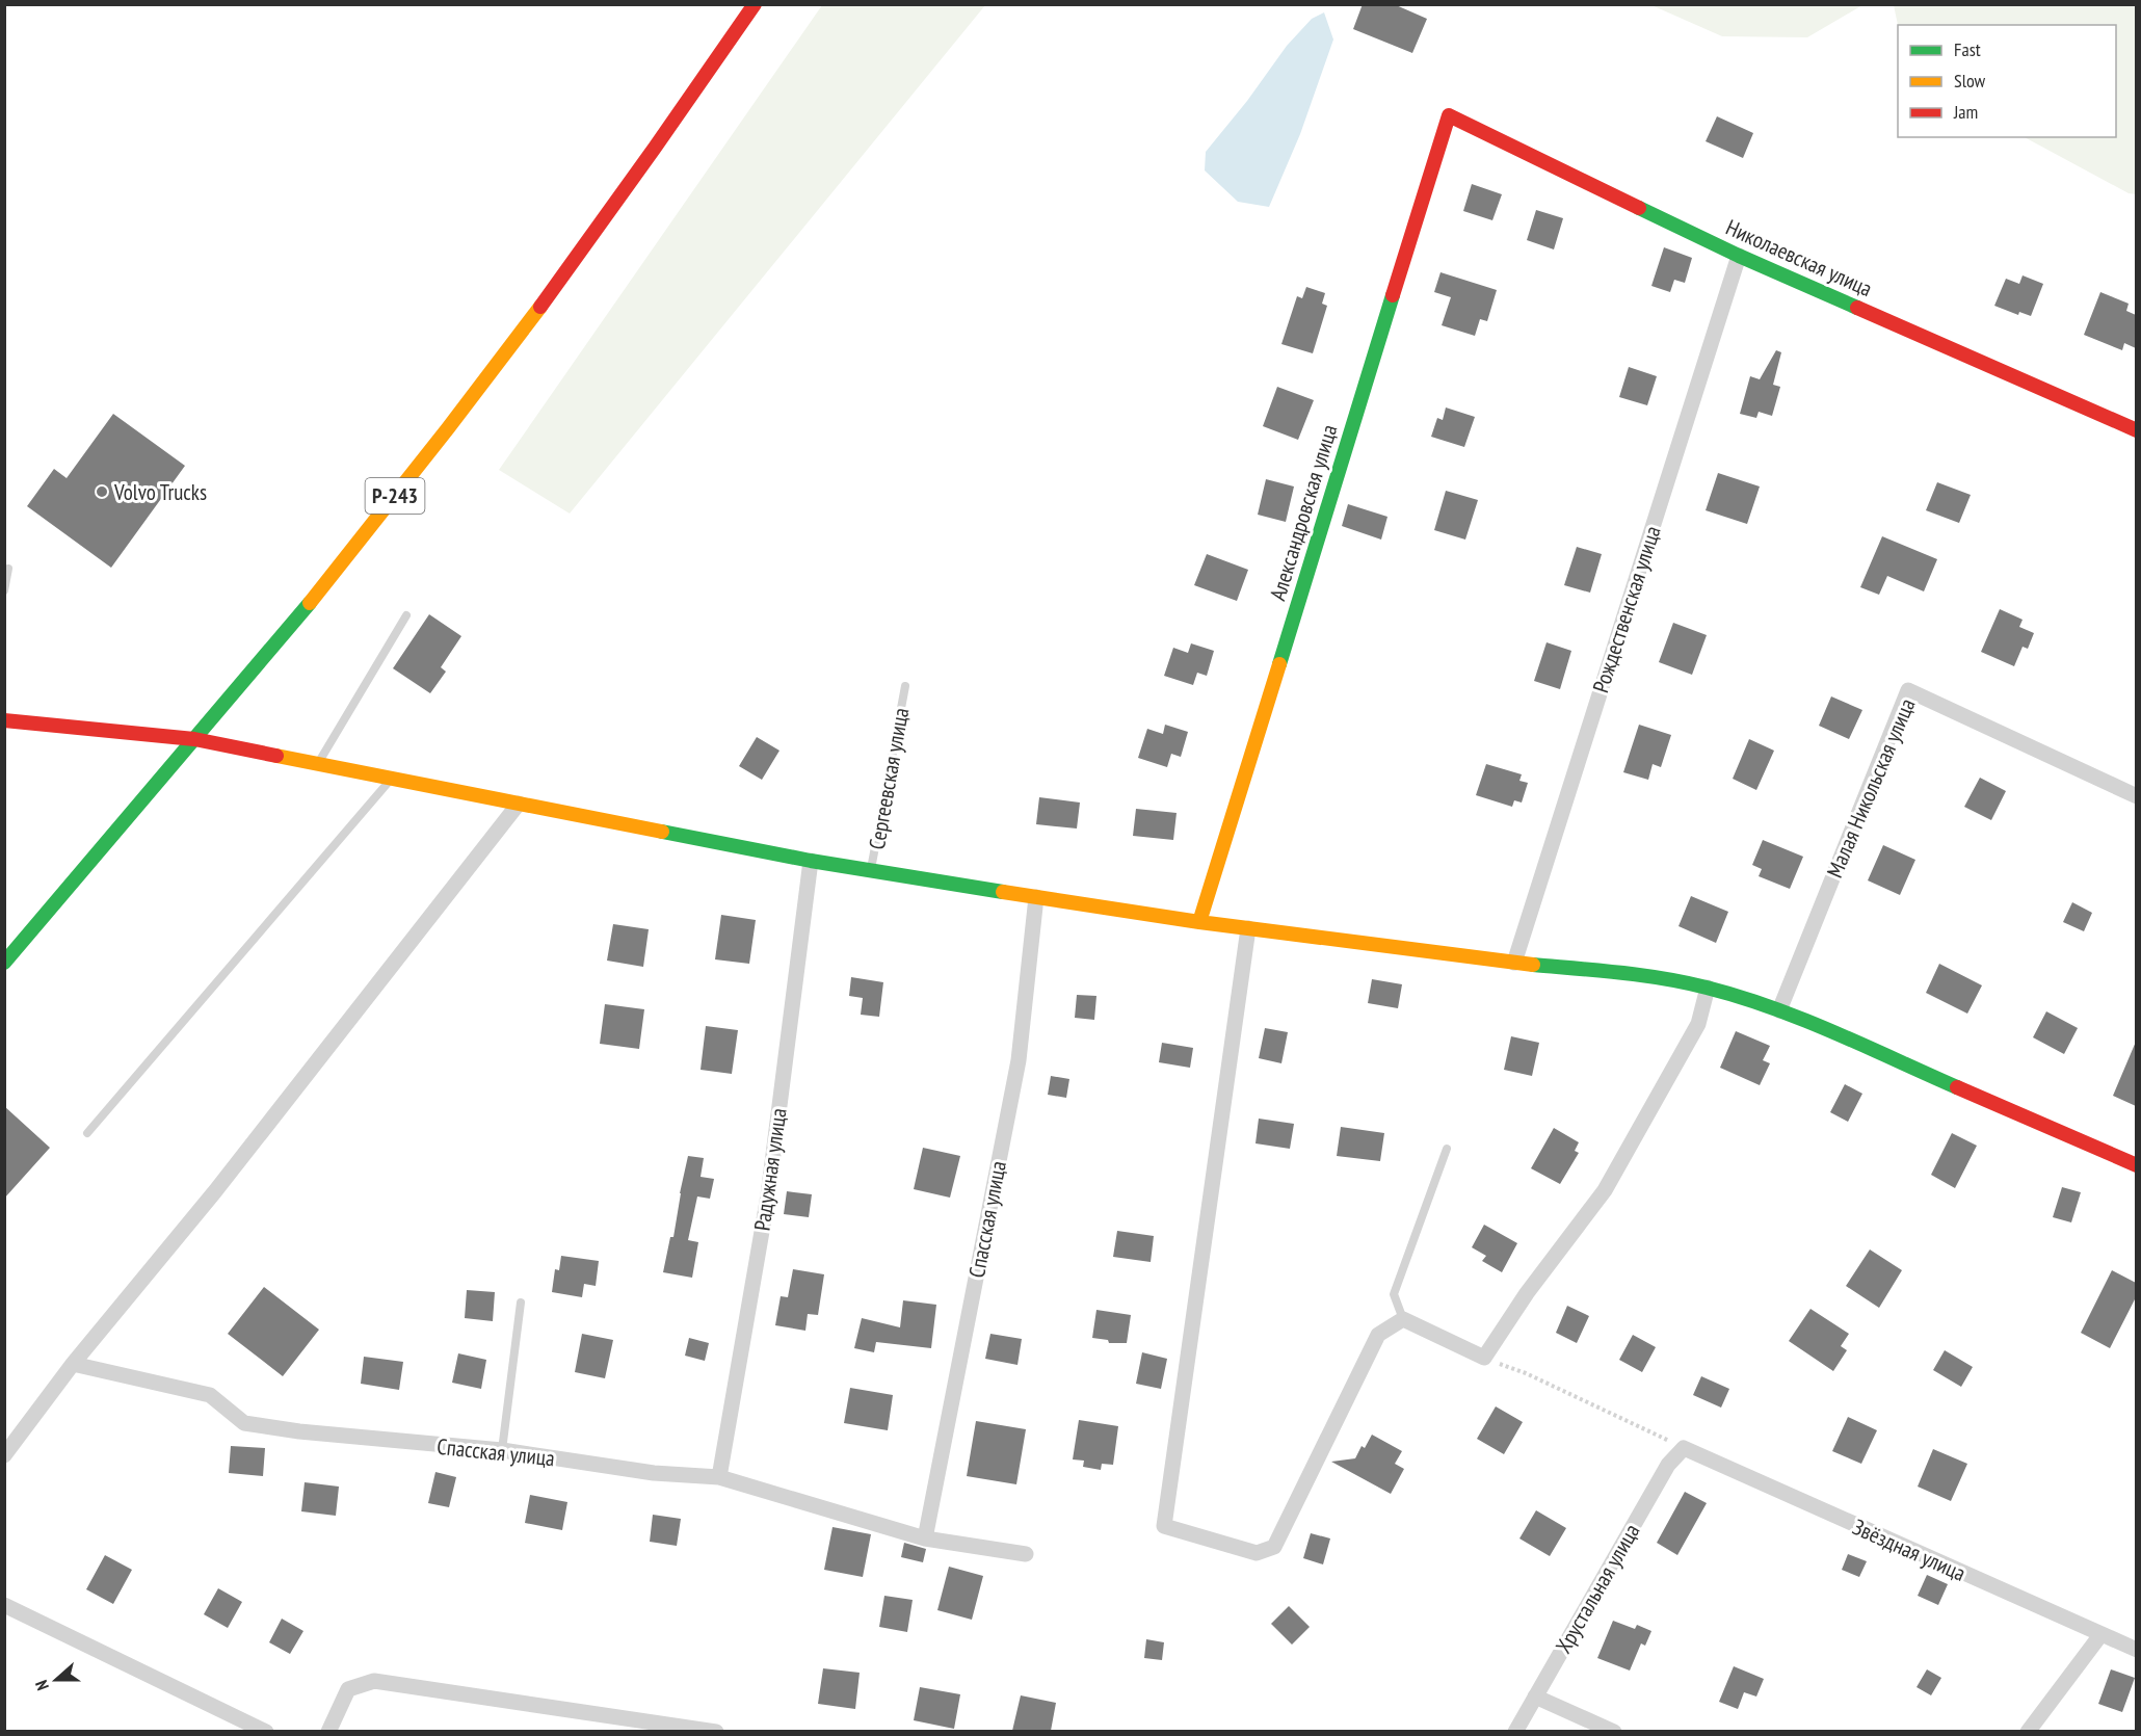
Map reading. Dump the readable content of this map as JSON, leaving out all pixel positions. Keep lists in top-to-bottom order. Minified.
{"streets":{"main road":["Николаевская улица","Р-243","Александровская улица"],"street":["Рождественская улица","Малая Никольская улица","Радужная улица","Спасская улица","Звёздная улица","Хрустальная улица"],"lane":["Сергеевская улица"]},"crossings":[["Николаевская улица","Александровская улица"],["Николаевская улица","Рождественская улица"],["Радужная улица","Спасская улица"],["Звёздная улица","Хрустальная улица"]],"places":["Volvo Trucks"],"legend":["Fast","Slow","Jam"],"north":"left"}
